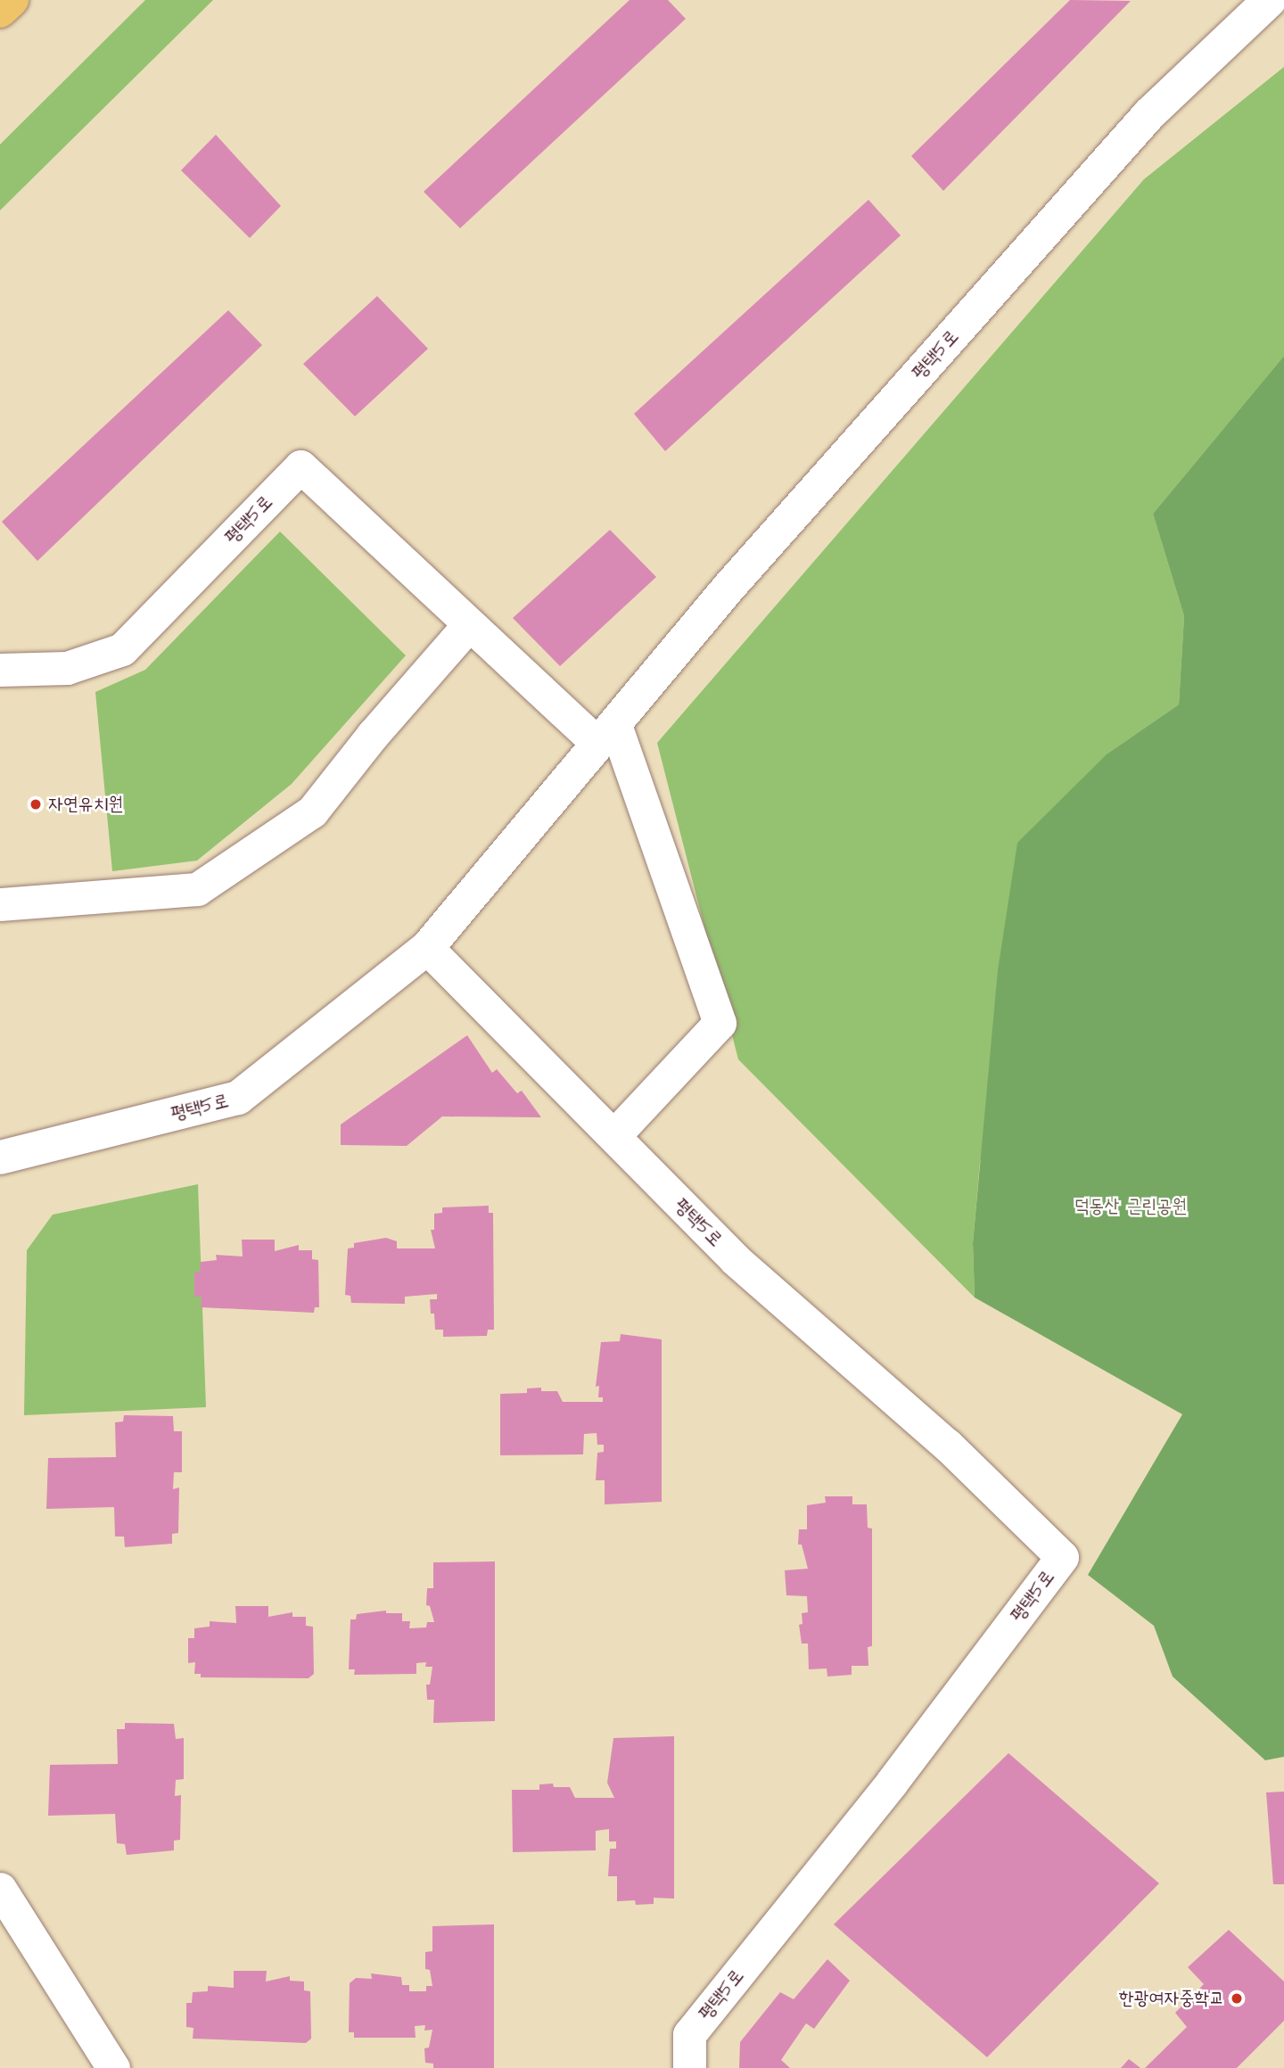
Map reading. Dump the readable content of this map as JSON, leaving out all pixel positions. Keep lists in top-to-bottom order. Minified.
{"streets":{"street":["평택5로"]},"parks":["덕동산 근린공원"],"places":["자연유치원","한광여자중학교"]}
